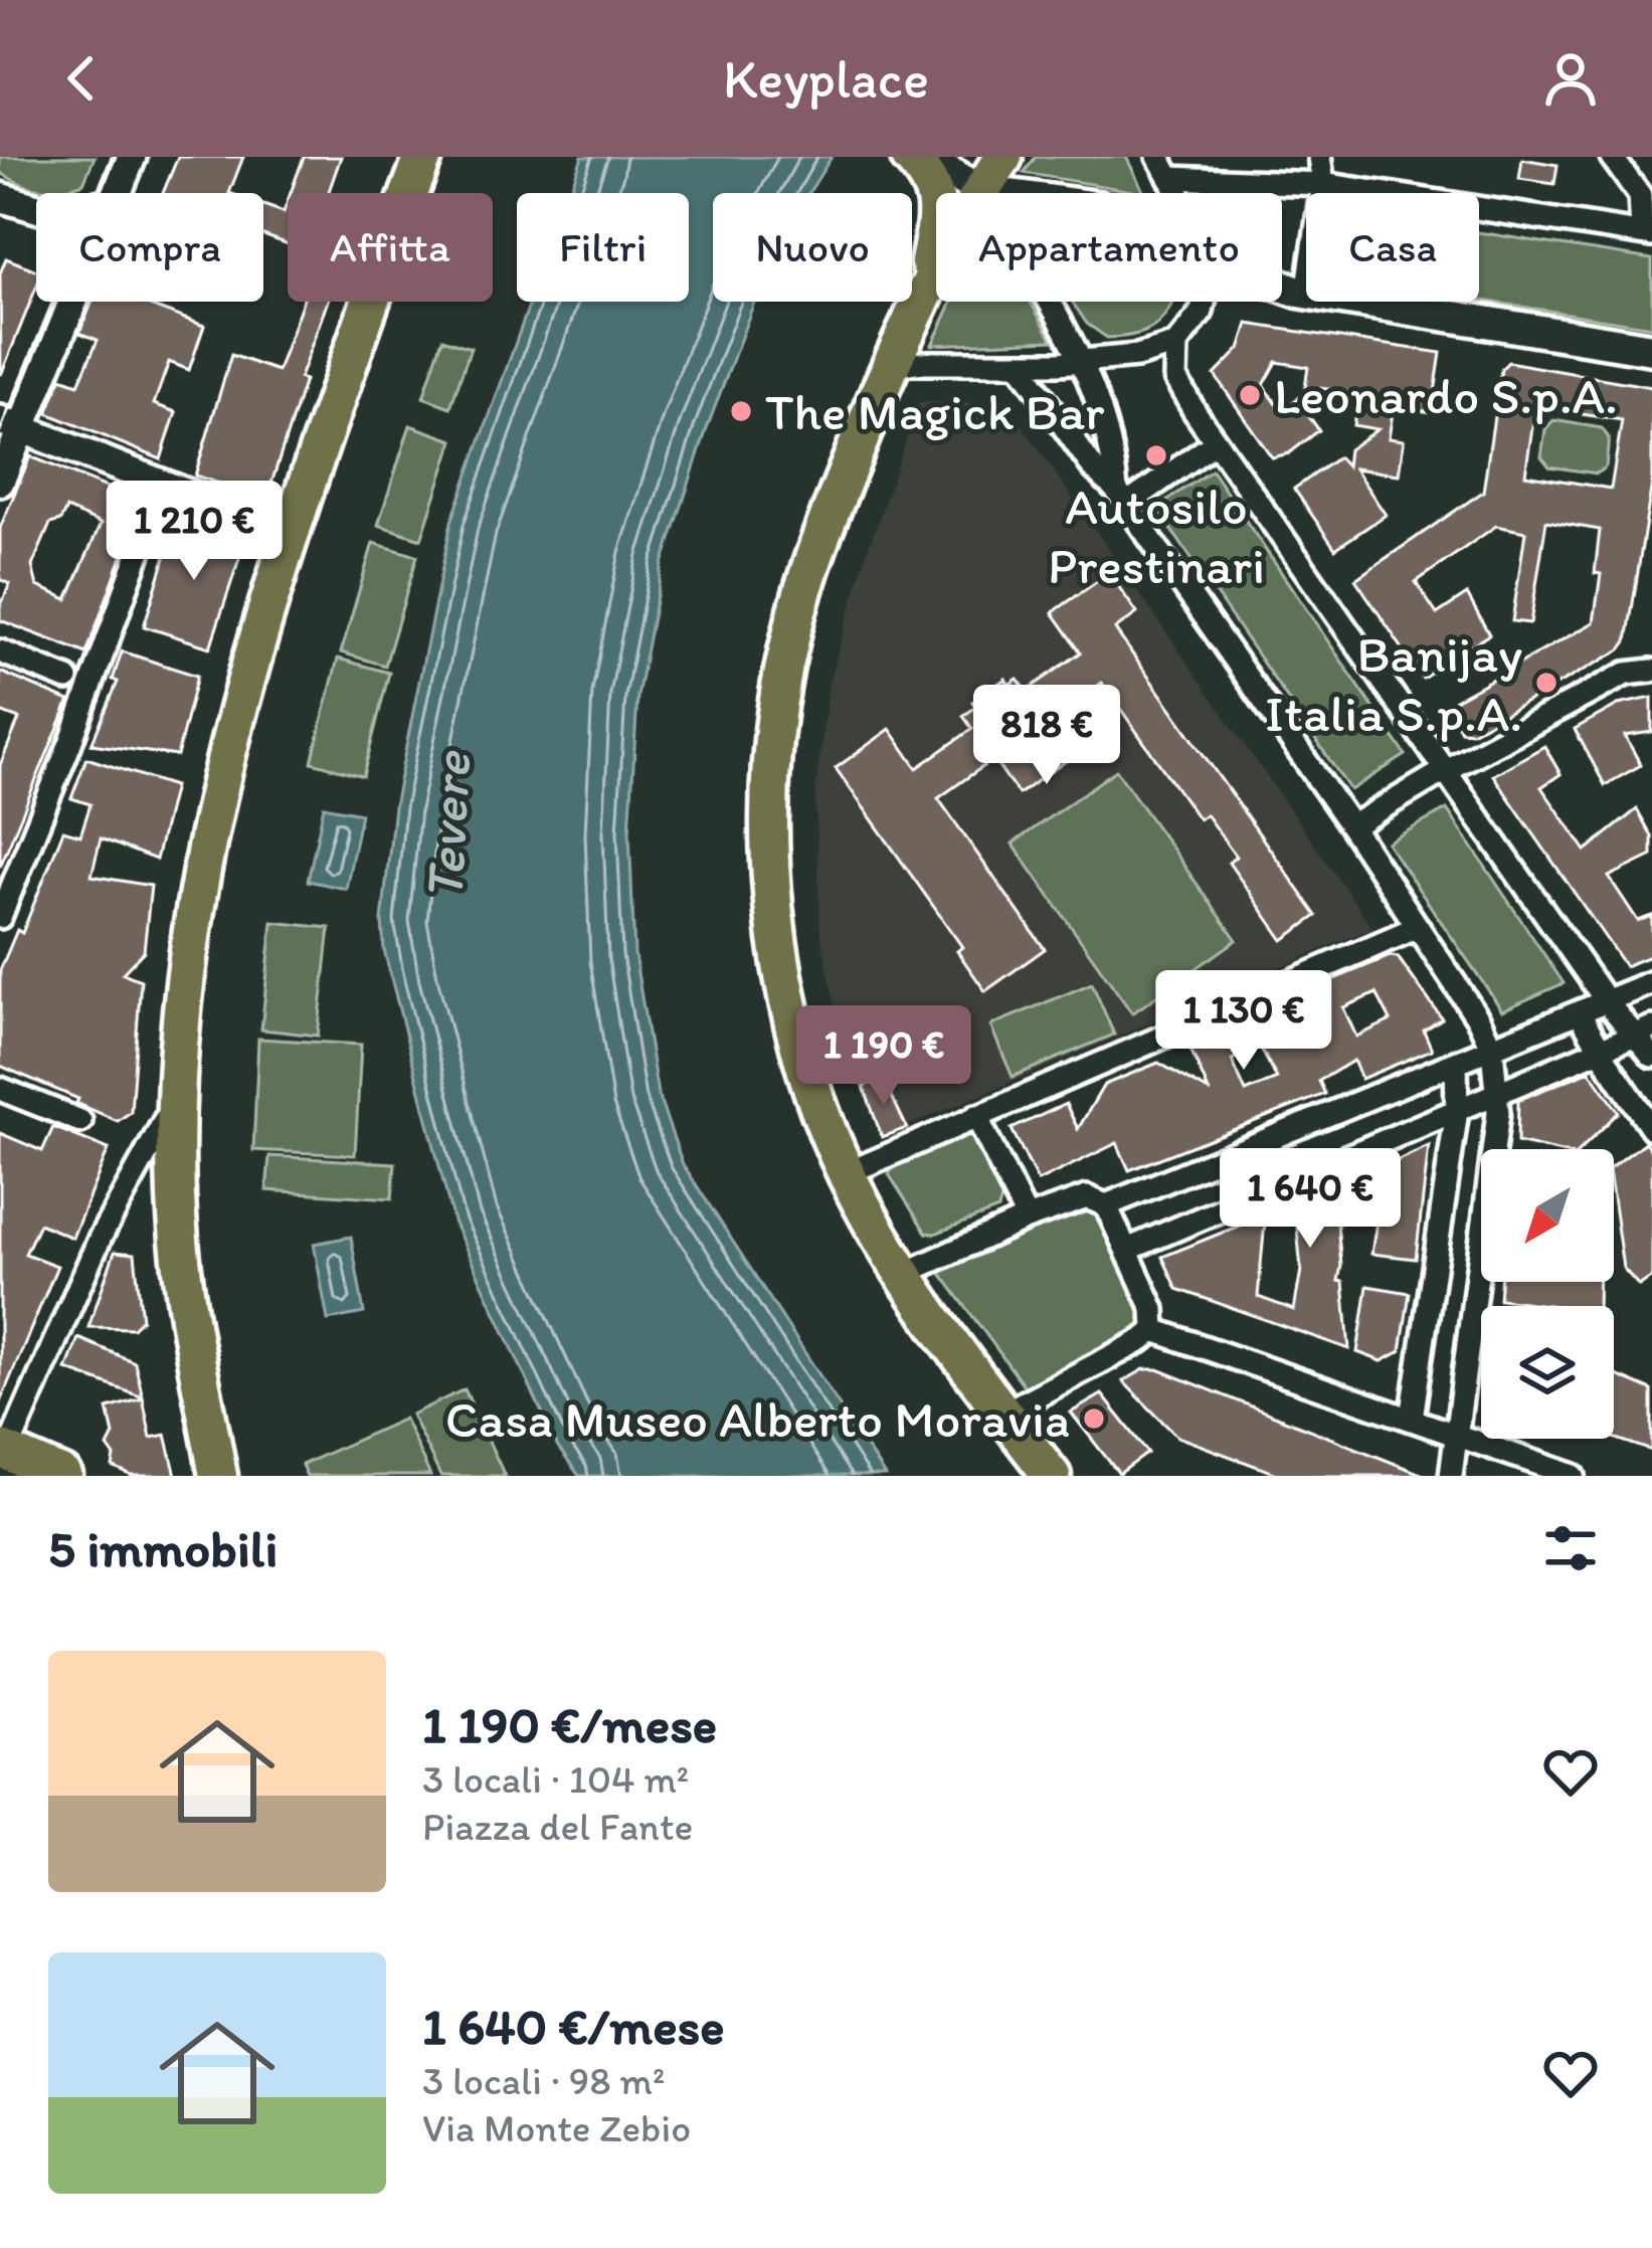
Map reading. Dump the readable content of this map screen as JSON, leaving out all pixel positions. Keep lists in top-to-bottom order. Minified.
{"water":["Tevere"],"places":["Leonardo S.p.A.","The Magick Bar","Autosilo Prestinari","Banijay Italia S.p.A.","Casa Museo Alberto Moravia"],"north":"bottom left","page":{"header":"Keyplace","chip":["Compra","Affitta","Filtri","Nuovo","Appartamento","Casa"],"price":["1 210 €","818 €","1 130 €","1 190 €","1 640 €"],"heading":"5 immobili","list":[{"name":"1 190 €/mese","note":"3 locali · 104 m² · Piazza del Fante"},{"name":"1 640 €/mese","note":"3 locali · 98 m² · Via Monte Zebio"}]}}
